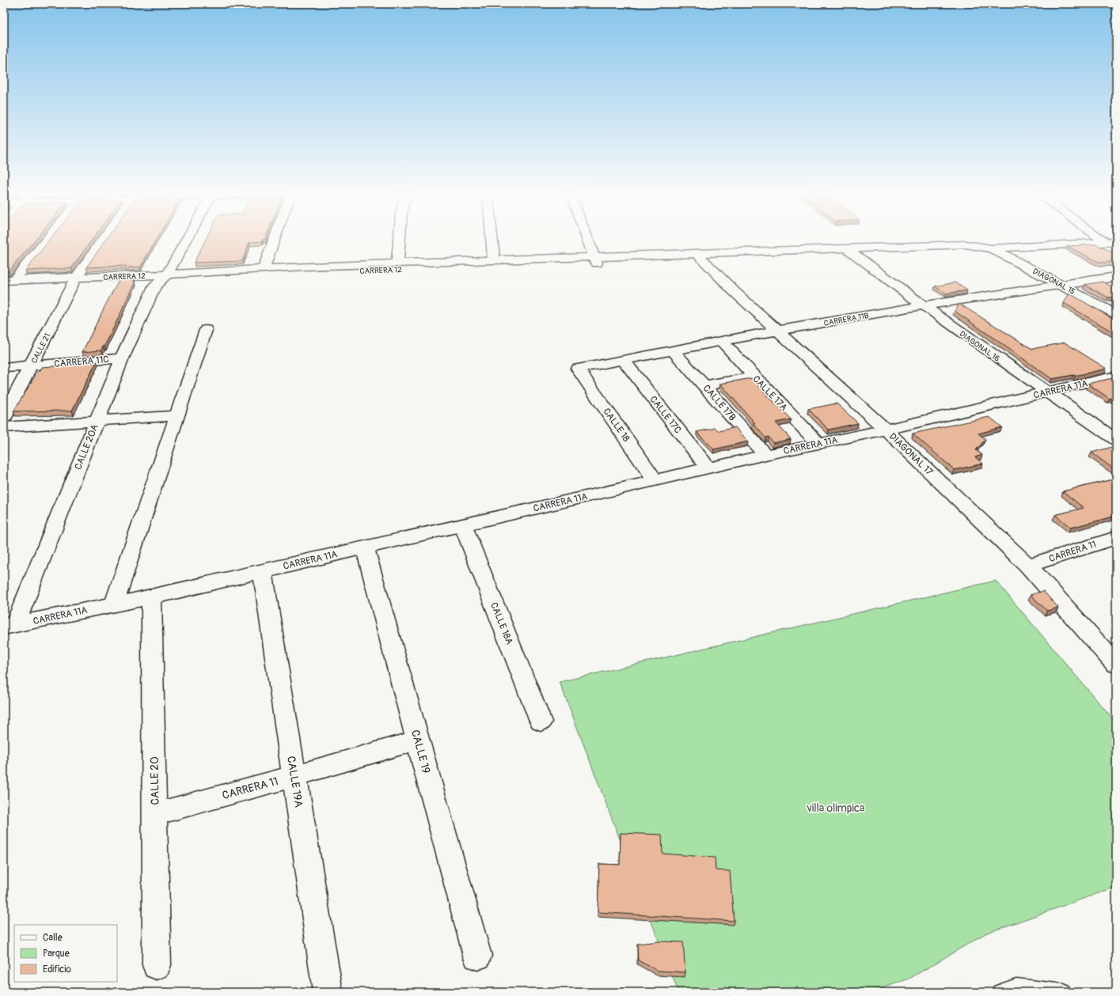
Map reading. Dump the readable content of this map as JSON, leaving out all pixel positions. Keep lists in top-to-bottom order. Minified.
{"streets":{"street":["CARRERA 12","DIAGONAL 15","CARRERA 11B","DIAGONAL 16","CALLE 21","CARRERA 11C","CARRERA 11A","CALLE 17A","CALLE 17B","CALLE 17C","CALLE 18","CALLE 20A","DIAGONAL 17","CARRERA 11","CALLE 18A","CALLE 19","CALLE 20","CALLE 19A"]},"crossings":[["CARRERA 12","DIAGONAL 15"],["CARRERA 12","DIAGONAL 16"],["CARRERA 12","CALLE 21"],["CARRERA 12","CALLE 20A"],["CARRERA 12","DIAGONAL 17"],["DIAGONAL 15","CARRERA 11B"],["CARRERA 11B","DIAGONAL 16"],["CARRERA 11B","CALLE 17A"],["CARRERA 11B","CALLE 17B"],["CARRERA 11B","CALLE 17C"],["CARRERA 11B","CALLE 18"],["CARRERA 11B","DIAGONAL 17"],["DIAGONAL 16","CARRERA 11A"],["CALLE 21","CARRERA 11C"],["CARRERA 11C","CALLE 20A"],["CARRERA 11A","CALLE 17A"],["CARRERA 11A","CALLE 17B"],["CARRERA 11A","CALLE 17C"],["CARRERA 11A","CALLE 18"],["CARRERA 11A","CALLE 20A"],["CARRERA 11A","DIAGONAL 17"],["CARRERA 11A","CALLE 18A"],["CARRERA 11A","CALLE 19"],["CARRERA 11A","CALLE 20"],["CARRERA 11A","CALLE 19A"],["DIAGONAL 17","CARRERA 11"],["CARRERA 11","CALLE 19"],["CARRERA 11","CALLE 20"],["CARRERA 11","CALLE 19A"]],"parks":["villa olimpica"],"legend":["Calle","Parque","Edificio"]}
